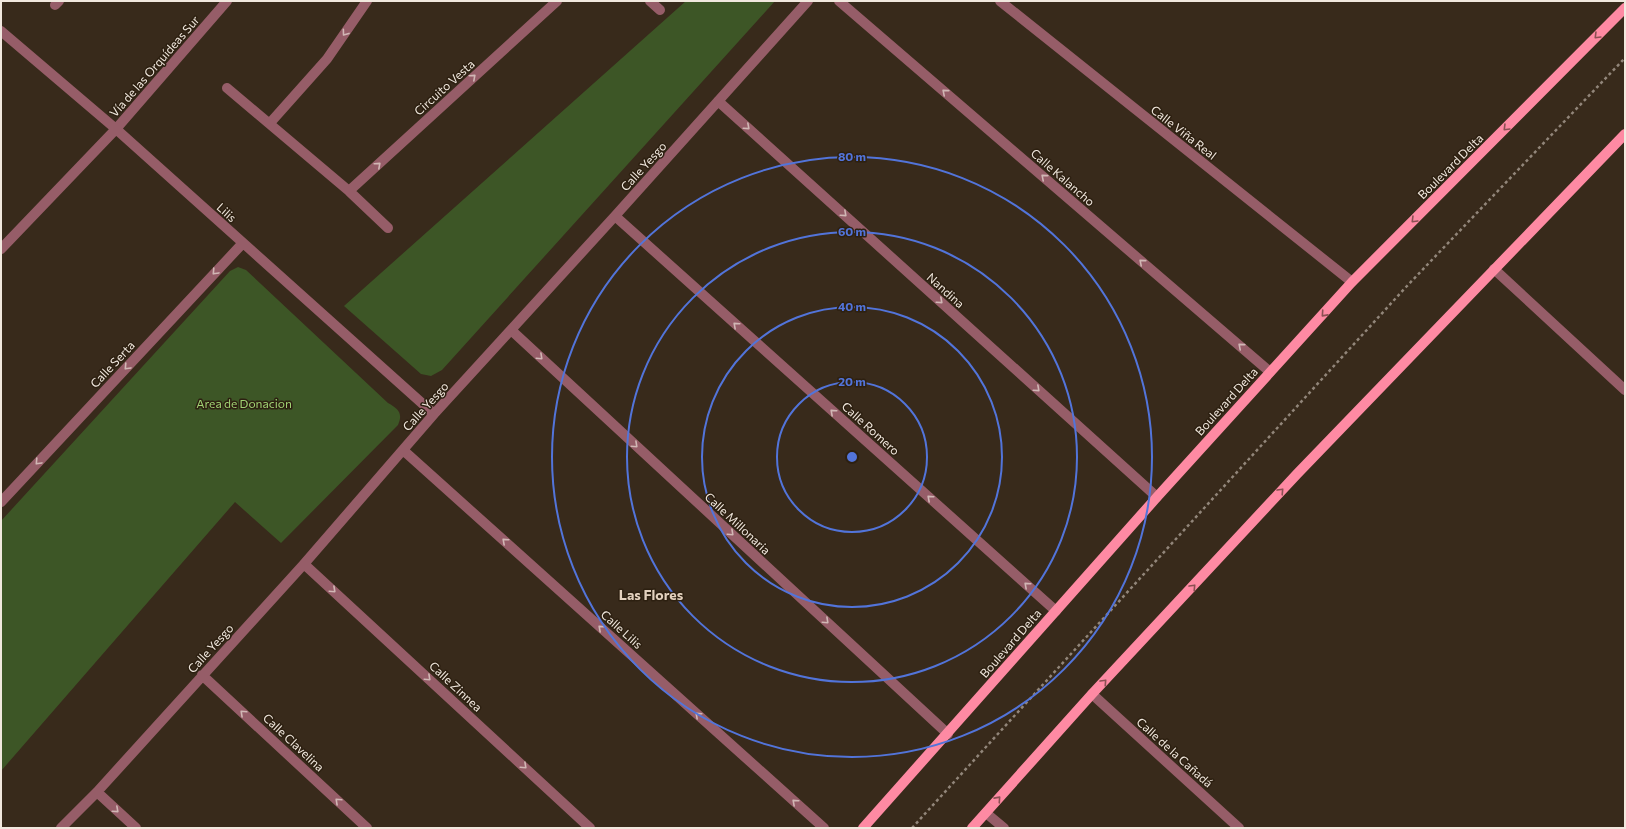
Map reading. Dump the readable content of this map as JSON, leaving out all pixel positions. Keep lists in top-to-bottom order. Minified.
{"streets":{"main road":["Boulevard Delta"],"street":["Vía de las Orquídeas Sur","Circuito Vesta","Calle Viña Real","Calle Yesgo","Calle Kalancho","Lilis","Nandina","Calle Serta","Calle Romero","Calle Millonaria","Calle Lilis","Calle Zinnea","Calle Clavelina","Calle de la Cañadá"]},"crossings":[["Vía de las Orquídeas Sur","Lilis"],["Calle Viña Real","Boulevard Delta"],["Calle Yesgo","Lilis"],["Calle Yesgo","Nandina"],["Calle Yesgo","Calle Romero"],["Calle Yesgo","Calle Millonaria"],["Calle Yesgo","Calle Lilis"],["Calle Yesgo","Calle Zinnea"],["Calle Yesgo","Calle Clavelina"],["Boulevard Delta","Calle Kalancho"],["Boulevard Delta","Nandina"],["Boulevard Delta","Calle Romero"],["Boulevard Delta","Calle Millonaria"],["Lilis","Calle Serta"]],"one_way":["Circuito Vesta","Boulevard Delta","Calle Kalancho","Nandina","Calle Serta","Calle Romero","Calle Millonaria","Calle Lilis","Calle Zinnea","Calle Clavelina"],"districts":["Las Flores"],"parks":["Area de Donacion"],"rings":["80 m","60 m","40 m","20 m"]}
